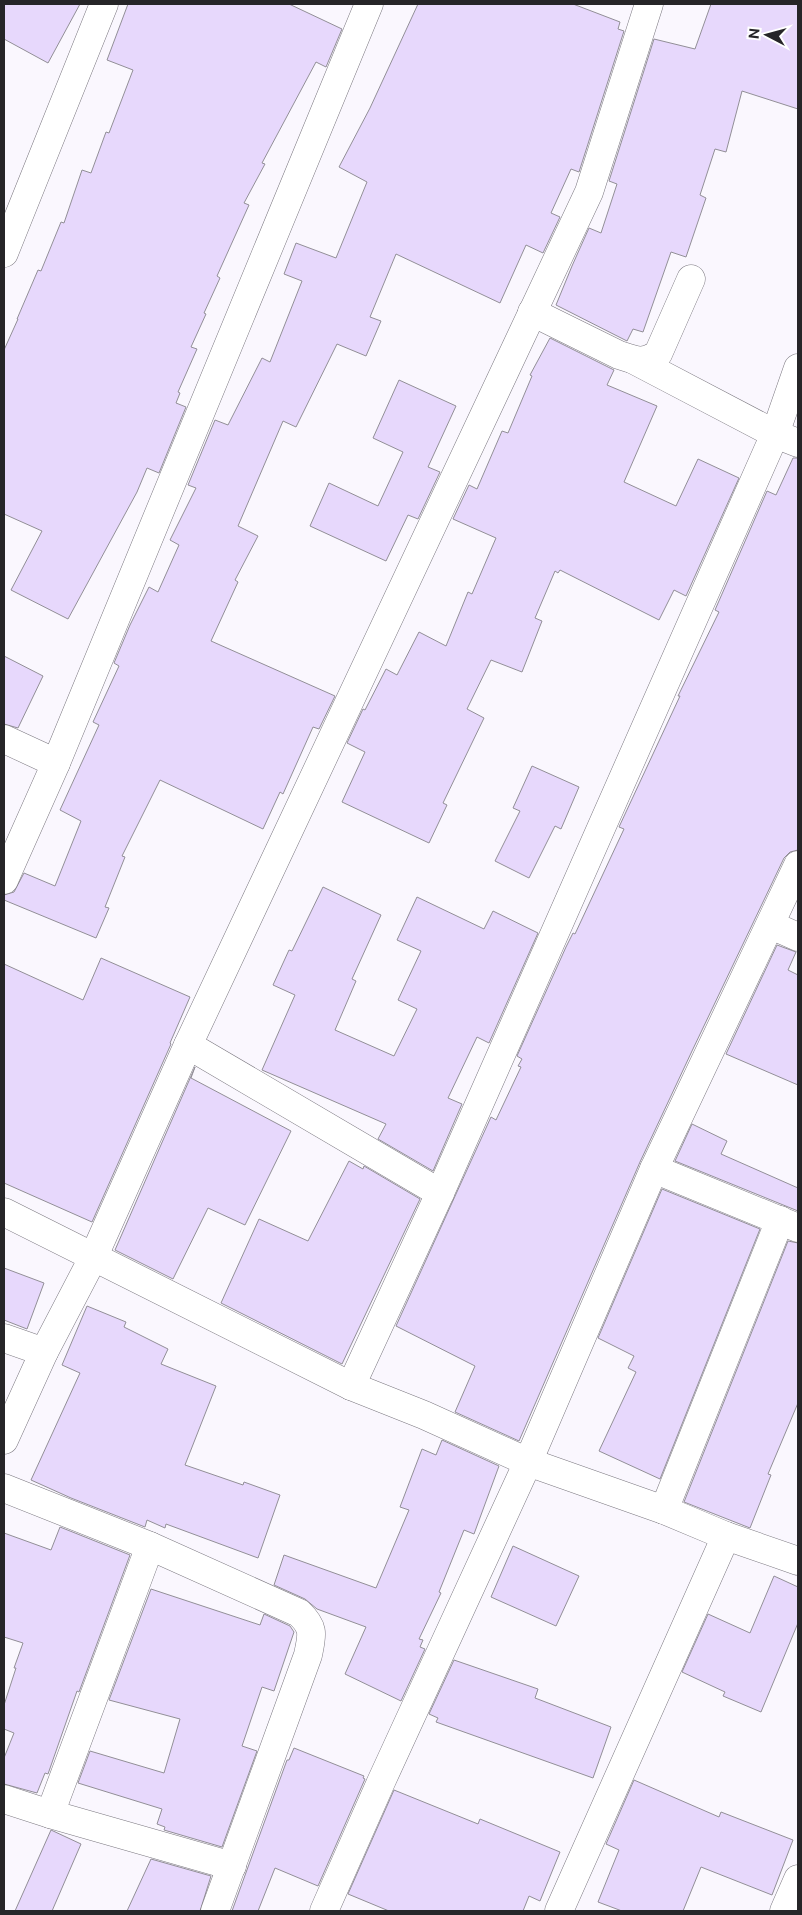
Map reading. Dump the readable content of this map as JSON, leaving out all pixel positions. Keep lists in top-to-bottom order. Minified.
{"north":"left"}
